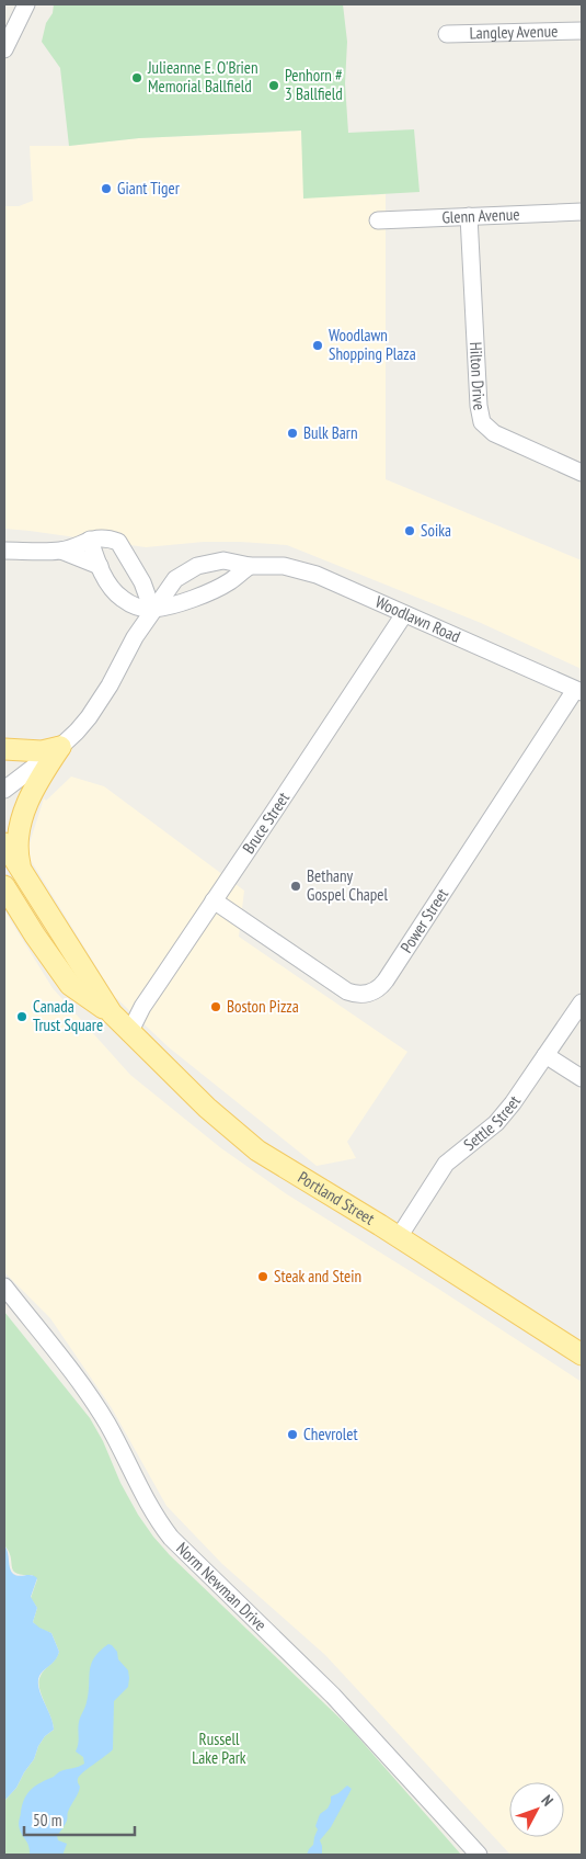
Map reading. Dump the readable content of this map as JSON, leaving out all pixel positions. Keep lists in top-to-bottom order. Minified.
{"streets":{"main road":["Portland Street"],"street":["Langley Avenue","Glenn Avenue","Hilton Drive","Woodlawn Road","Bruce Street","Power Street","Settle Street","Norm Newman Drive"]},"crossings":[["Glenn Avenue","Hilton Drive"],["Woodlawn Road","Bruce Street"],["Woodlawn Road","Power Street"],["Bruce Street","Power Street"],["Bruce Street","Portland Street"],["Settle Street","Portland Street"]],"parks":["Russell Lake Park"],"places":["Julieanne E. O'Brien Memorial Ballfield","Penhorn # 3 Ballfield","Giant Tiger","Woodlawn Shopping Plaza","Bulk Barn","Soika","Bethany Gospel Chapel","Boston Pizza","Canada Trust Square","Steak and Stein","Chevrolet"],"scale_bar":"50 m","north":"top right"}
